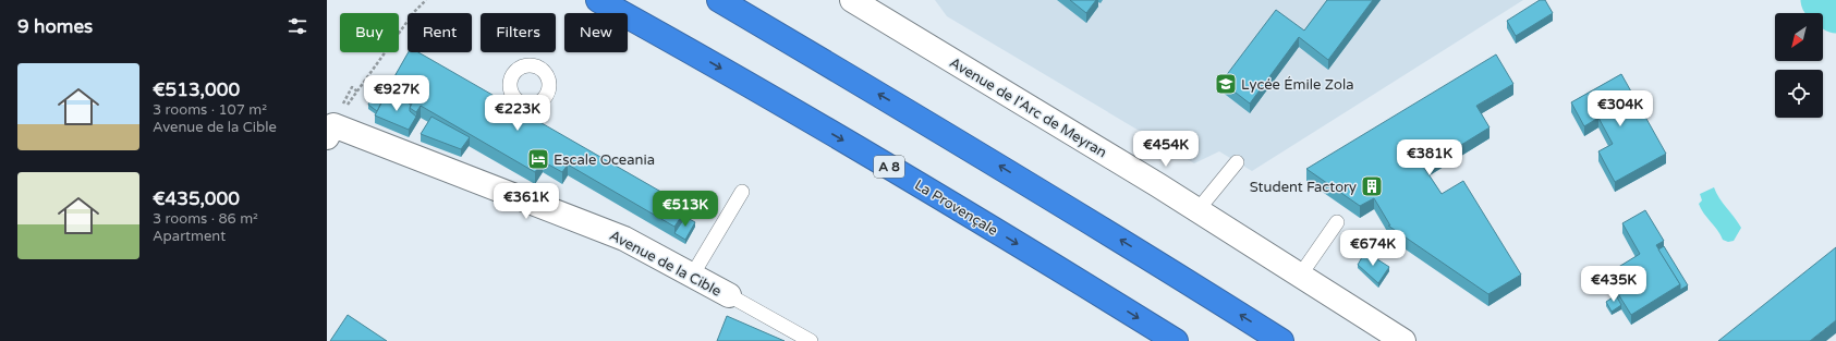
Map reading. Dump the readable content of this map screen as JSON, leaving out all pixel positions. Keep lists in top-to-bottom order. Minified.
{"streets":{"highway":["A 8","La Provençale"],"main road":["Avenue de l'Arc de Meyran","Avenue de la Cible"]},"places":{"school or university":["Lycée Émile Zola"],"hotel":["Escale Oceania"],"building":["Student Factory"]},"north":"bottom left","page":{"heading":"9 homes","chip":["Buy","Rent","Filters","New"],"list":[{"name":"€513,000","note":"3 rooms · 107 m² · Avenue de la Cible"},{"name":"€435,000","note":"3 rooms · 86 m² · Apartment"}],"price":["€927K","€304K","€223K","€454K","€381K","€361K","€513K","€674K","€435K"]}}
